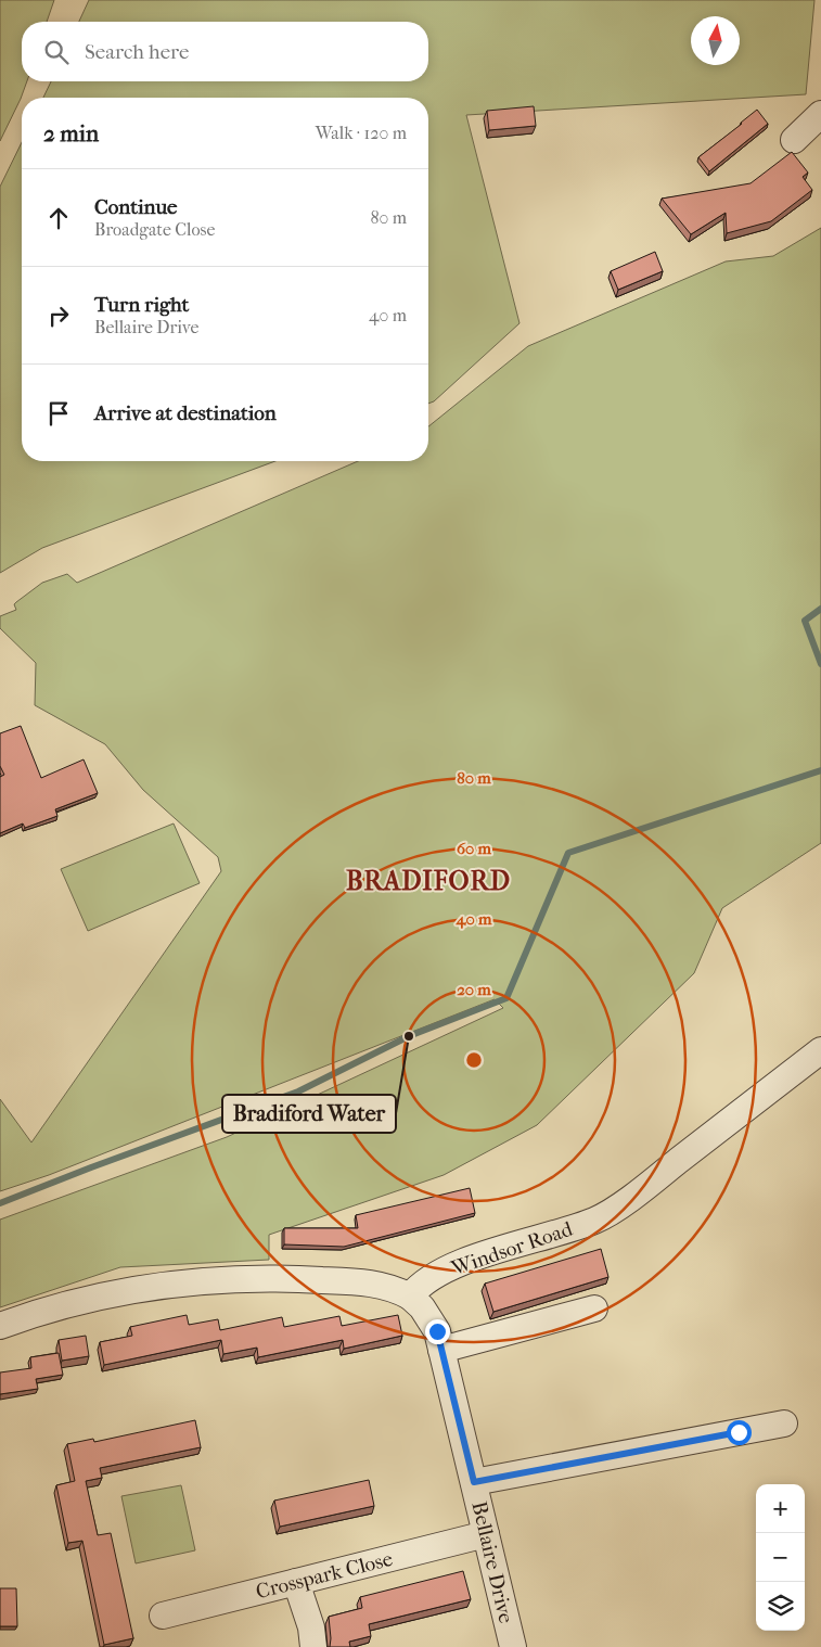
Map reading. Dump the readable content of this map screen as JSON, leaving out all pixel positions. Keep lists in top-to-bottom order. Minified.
{"streets":{"street":["Windsor Road","Bellaire Drive","Crosspark Close"]},"crossings":[["Windsor Road","Bellaire Drive"],["Bellaire Drive","Crosspark Close"]],"districts":["BRADIFORD"],"places":["Bradiford Water"],"north":"top","page":{"search":"Search here","heading":["2 min","Walk · 120 m"],"list":[["Continue","Broadgate Close","80 m"],["Turn right","Bellaire Drive","40 m"],"Arrive at destination"],"map_buttons":["+","−"]},"rings":["80 m","60 m","40 m","20 m"]}
